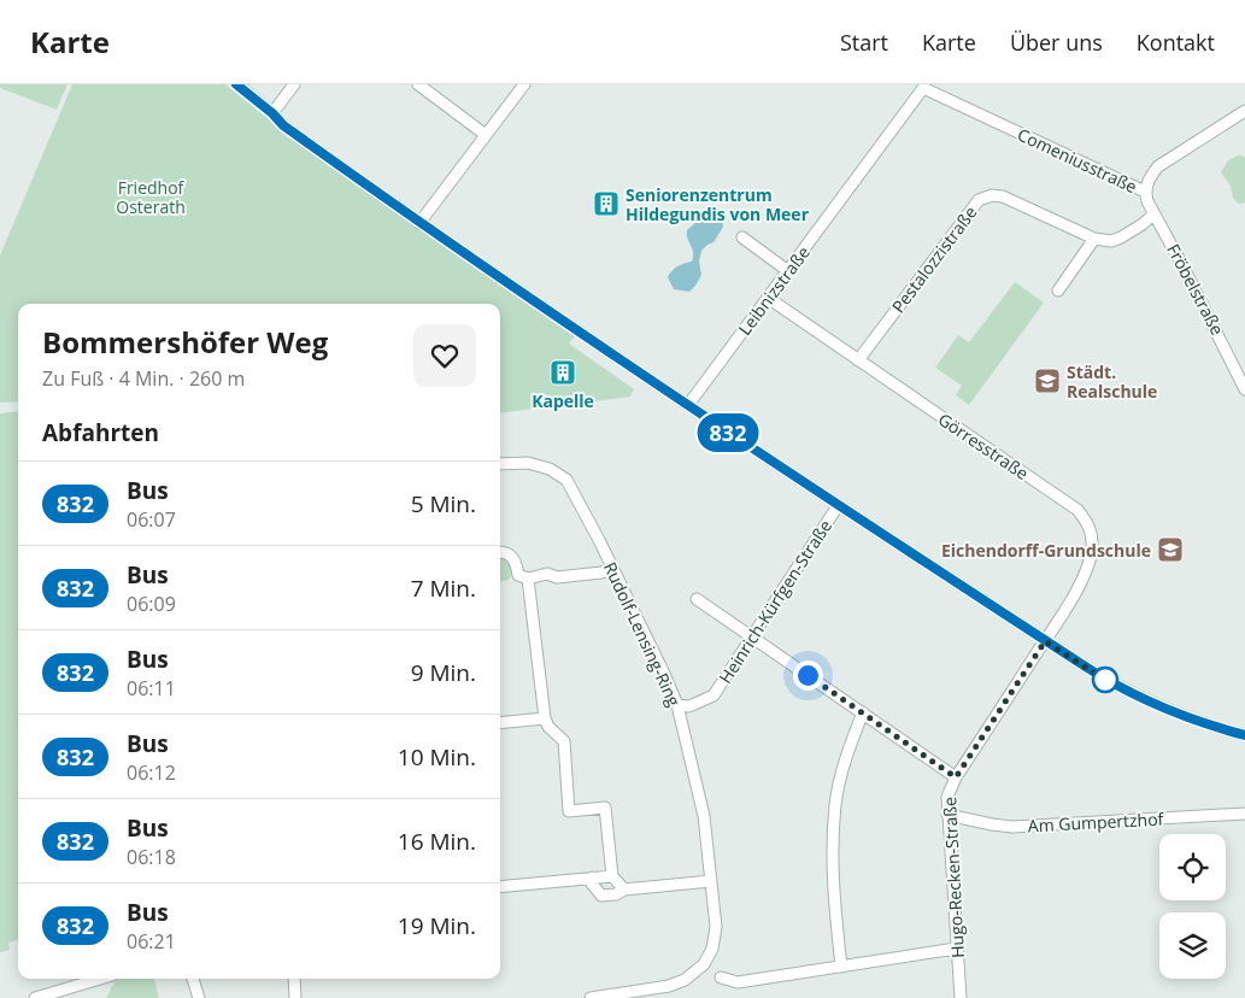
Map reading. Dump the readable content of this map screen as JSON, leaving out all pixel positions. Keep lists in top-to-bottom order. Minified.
{"streets":{"street":["Comeniusstraße","Pestalozzistraße","Fröbelstraße","Leibnizstraße","Görresstraße","Heinrich-Kürfgen-Straße","Rudolf-Lensing-Ring","Am Gumpertzhof","Hugo-Recken-Straße"]},"crossings":[["Comeniusstraße","Fröbelstraße"],["Comeniusstraße","Leibnizstraße"],["Pestalozzistraße","Fröbelstraße"],["Pestalozzistraße","Görresstraße"],["Leibnizstraße","Görresstraße"],["Görresstraße","Hugo-Recken-Straße"],["Heinrich-Kürfgen-Straße","Rudolf-Lensing-Ring"],["Am Gumpertzhof","Hugo-Recken-Straße"]],"parks":["Friedhof Osterath"],"places":{"building":["Seniorenzentrum Hildegundis von Meer","Kapelle"],"school or university":["Städt. Realschule","Eichendorff-Grundschule"]},"lines":["bus line 832"],"page":{"header":"Karte","nav":["Start","Karte","Über uns","Kontakt"],"on_map":"832","heading":[["Bommershöfer Weg","Zu Fuß · 4 Min. · 260 m"],"Abfahrten"],"list":[{"mark":"832","name":"Bus","note":"06:07","value":"5 Min."},{"mark":"832","name":"Bus","note":"06:09","value":"7 Min."},{"mark":"832","name":"Bus","note":"06:11","value":"9 Min."},{"mark":"832","name":"Bus","note":"06:12","value":"10 Min."},{"mark":"832","name":"Bus","note":"06:18","value":"16 Min."},{"mark":"832","name":"Bus","note":"06:21","value":"19 Min."}]}}
